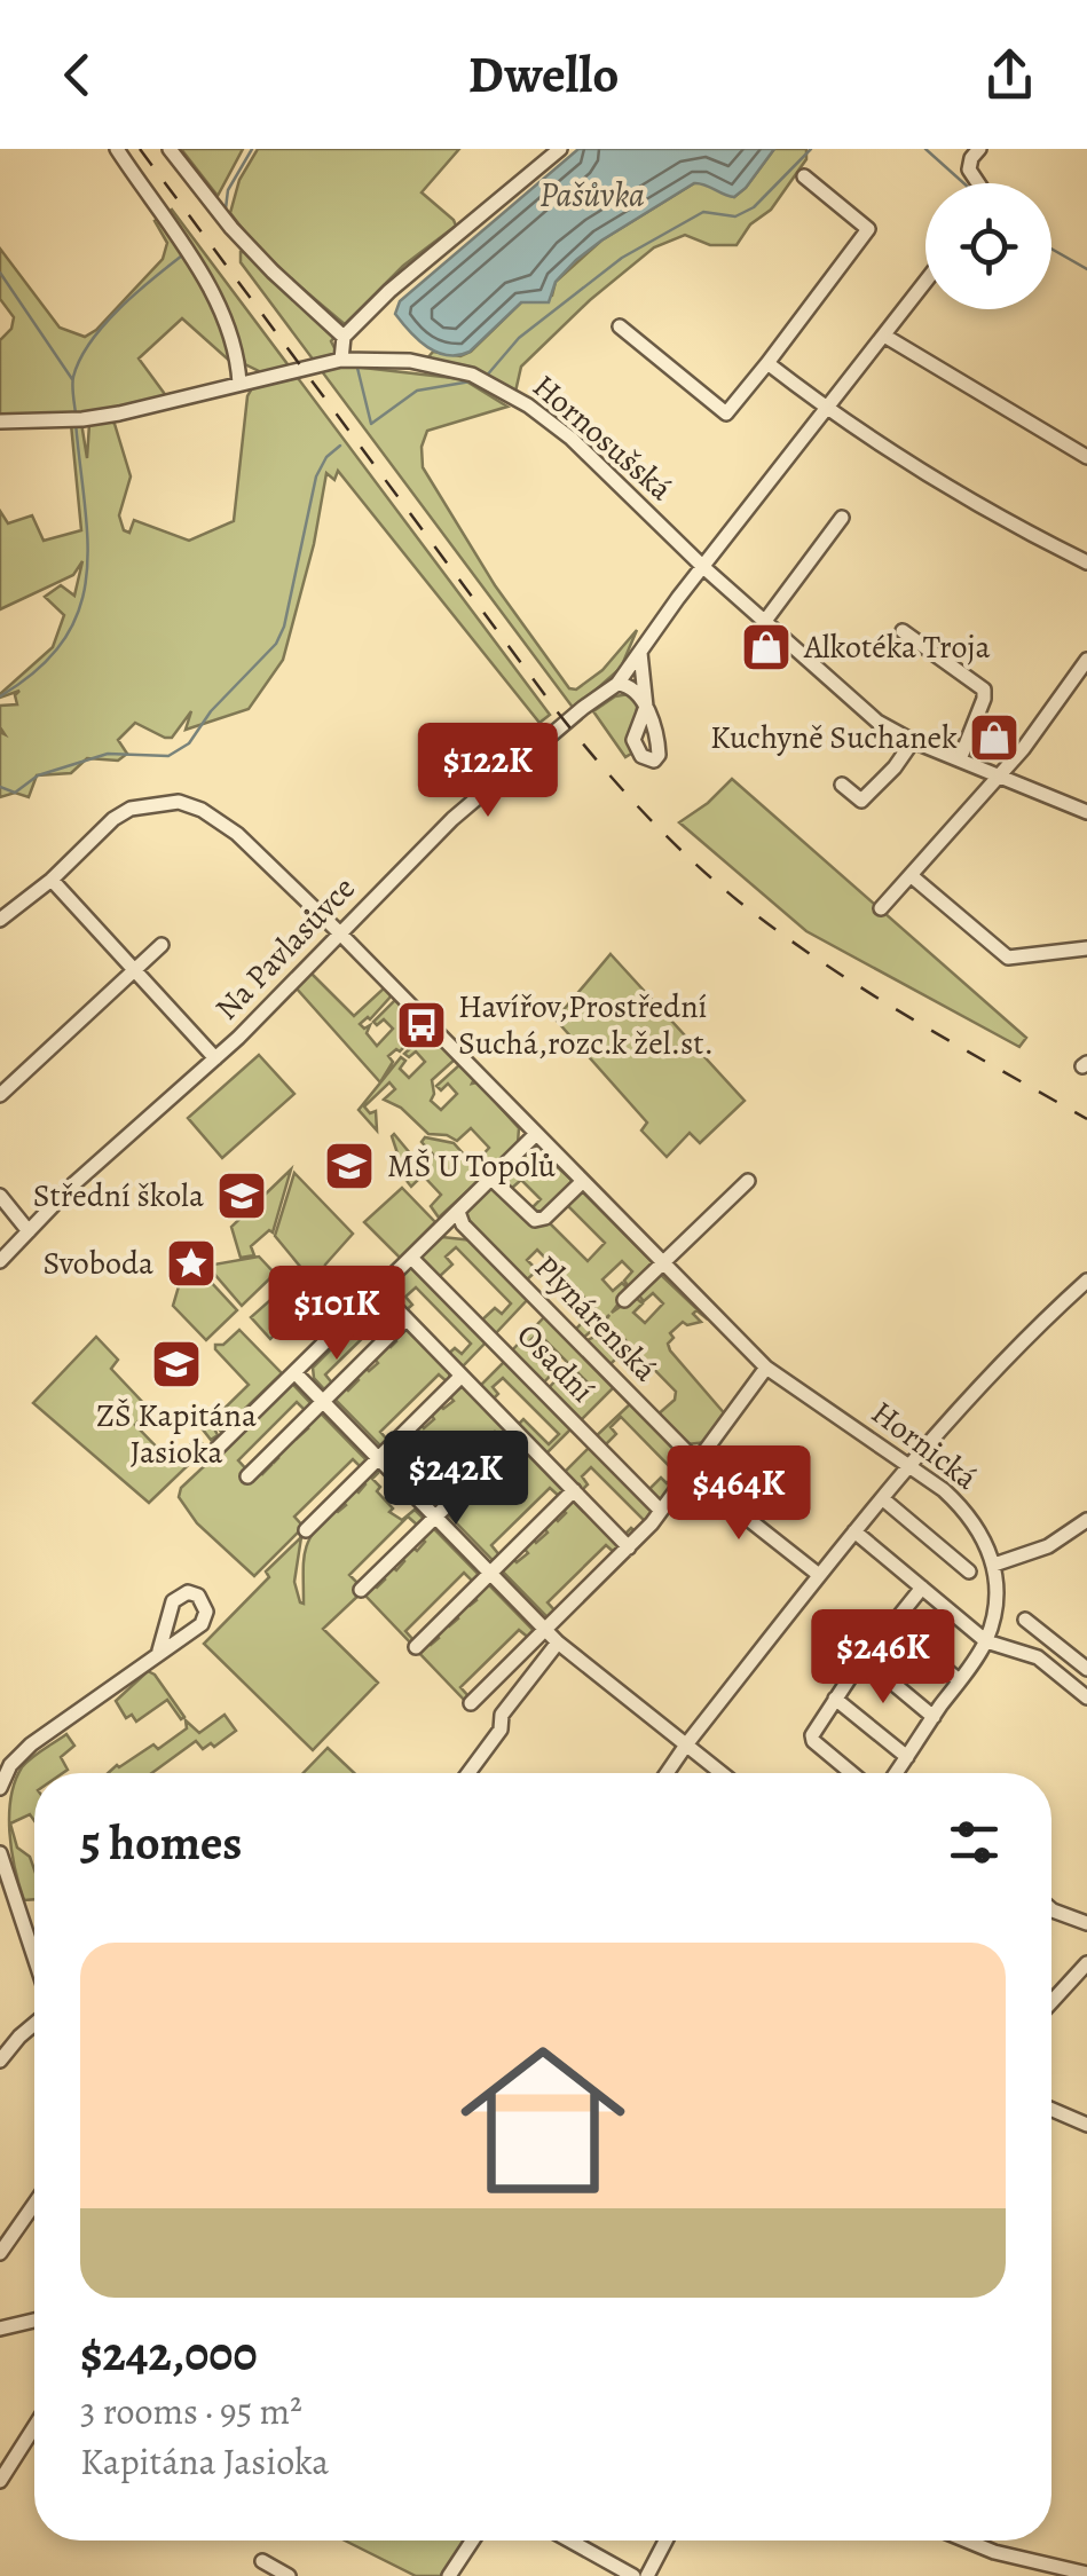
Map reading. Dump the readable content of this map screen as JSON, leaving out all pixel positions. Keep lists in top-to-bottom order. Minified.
{"streets":{"street":["Hornosušská","Na Pavlasůvce","Plynárenská","Osadní","Hornická"]},"crossings":[["Na Pavlasůvce","Hornická"]],"water":["Pašůvka"],"places":{"shop":["Alkotéka Troja","Kuchyně Suchanek"],"bus stop":["Havířov,Prostřední Suchá,rozc.k žel.st."],"school or university":["MŠ U Topolů","Střední škola","ZŠ Kapitána Jasioka"],"place":["Svoboda"]},"page":{"header":"Dwello","price":["$122K","$101K","$242K","$464K","$246K"],"heading":"5 homes","list":[{"name":"$242,000","note":"3 rooms · 95 m² · Kapitána Jasioka"}]}}
